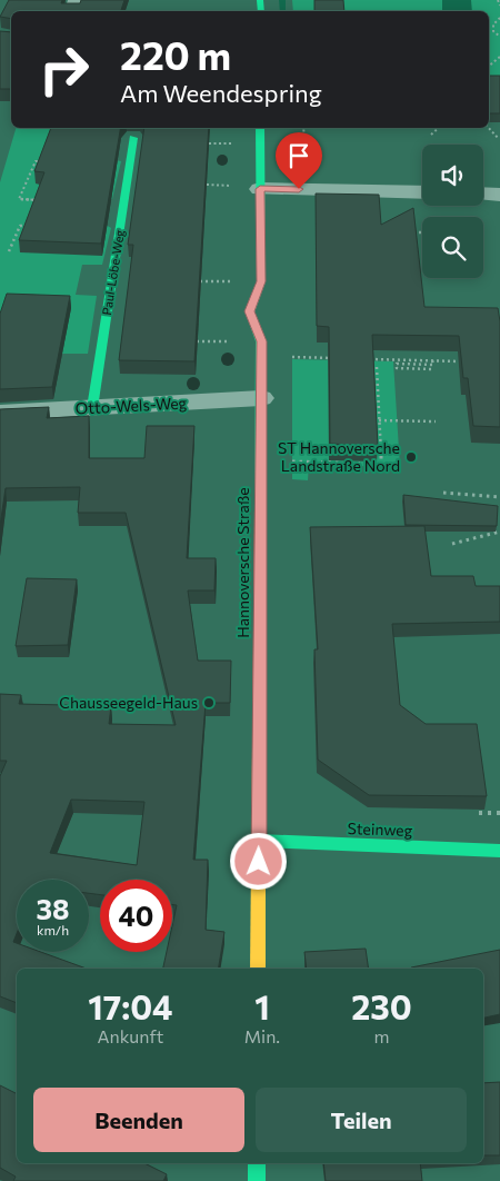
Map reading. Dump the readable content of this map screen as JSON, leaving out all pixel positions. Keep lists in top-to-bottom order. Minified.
{"streets":{"street":["Paul-Löbe-Weg","Otto-Wels-Weg","Hannoversche Straße","Steinweg"]},"crossings":[["Paul-Löbe-Weg","Otto-Wels-Weg"],["Otto-Wels-Weg","Hannoversche Straße"],["Hannoversche Straße","Steinweg"]],"places":["ST Hannoversche Landstraße Nord","Chausseegeld-Haus"],"page":{"turn":["220 m","Am Weendespring"],"speed":"38 km/h","limit":"40","eta":["17:04","Ankunft","1","Min.","230","m"],"buttons":["Beenden","Teilen"]}}
